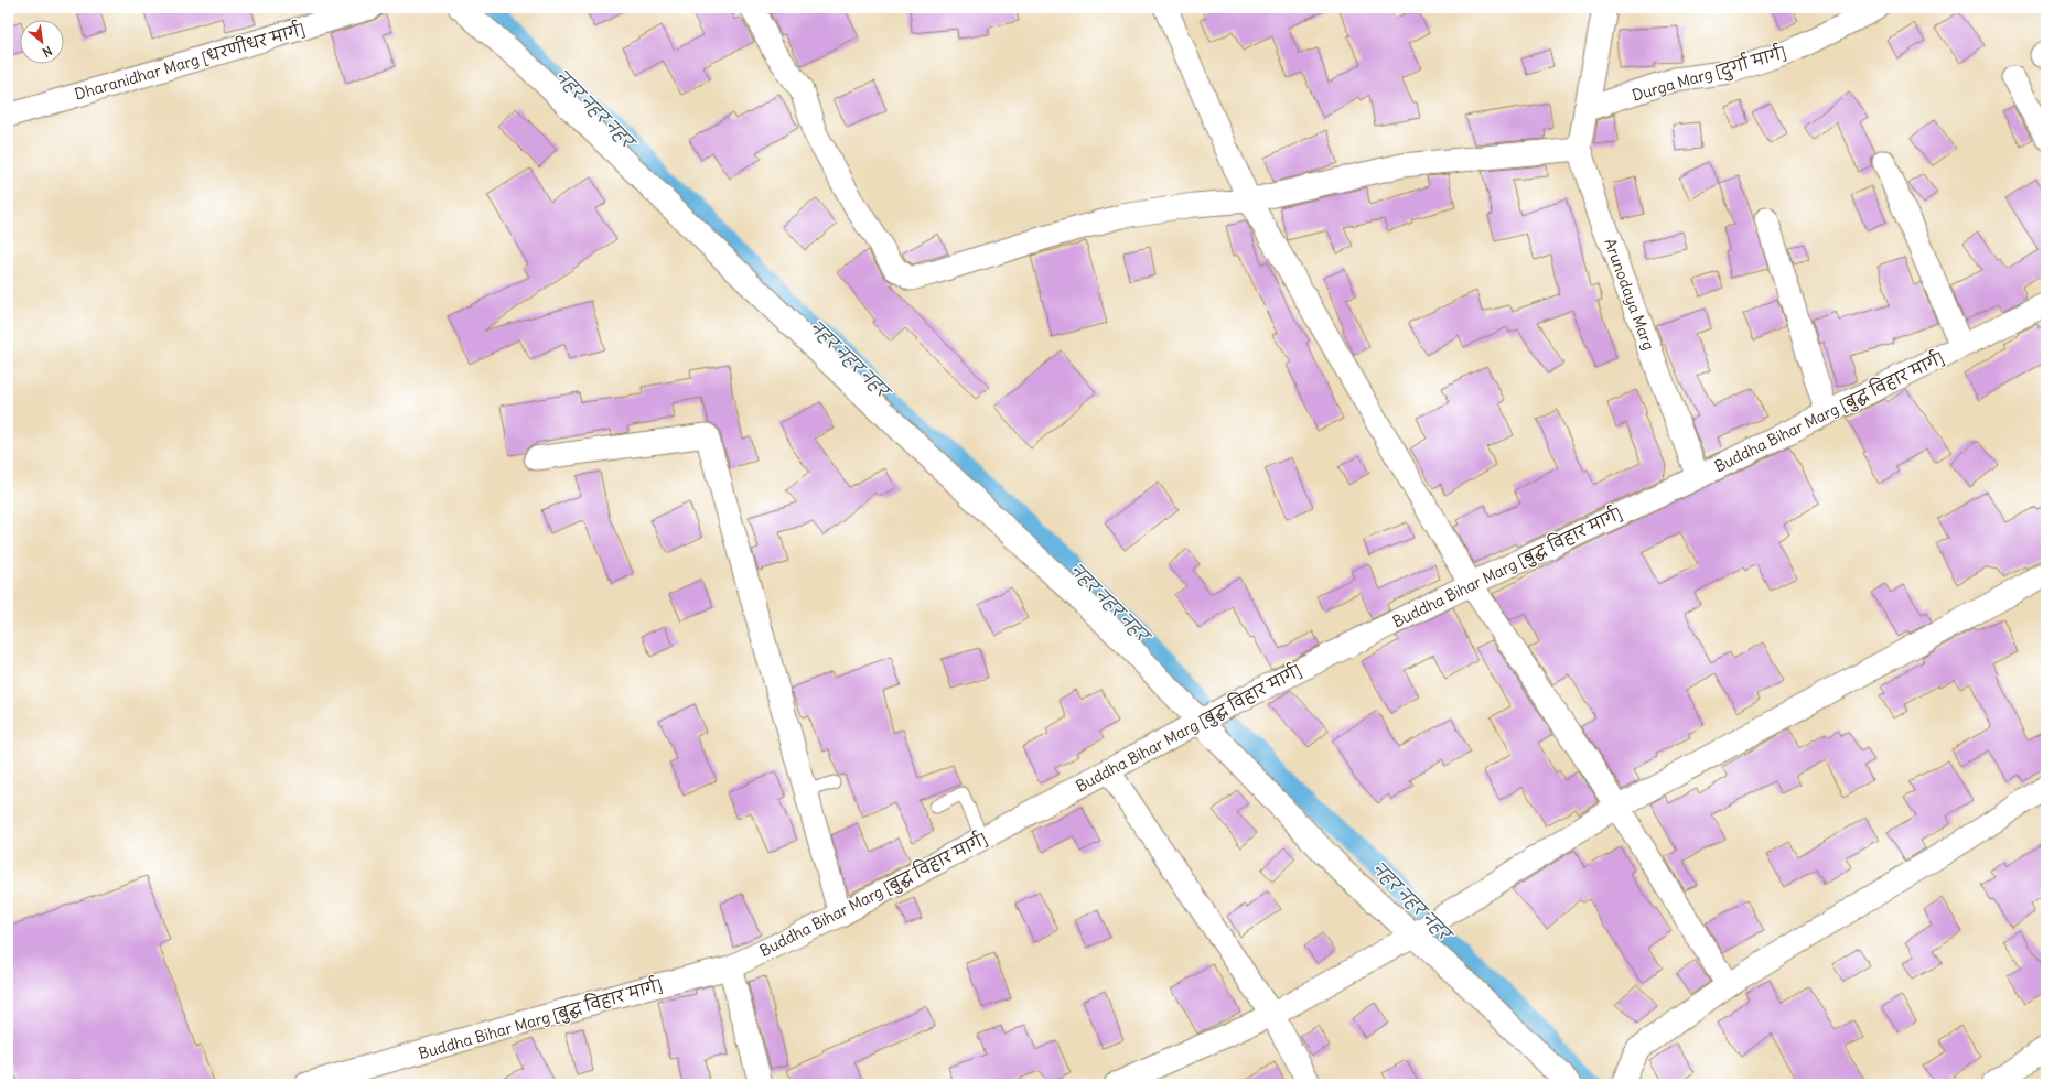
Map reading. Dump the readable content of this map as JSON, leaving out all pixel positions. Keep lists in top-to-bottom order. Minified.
{"streets":{"street":["Dharanidhar Marg [धरणीधर मार्ग]","Durga Marg [दुर्गा मार्ग]","Arunodaya Marg","Buddha Bihar Marg [बुद्ध विहार मार्ग]"]},"crossings":[["Durga Marg [दुर्गा मार्ग]","Arunodaya Marg"],["Arunodaya Marg","Buddha Bihar Marg [बुद्ध विहार मार्ग]"]],"water":["नहर नहर नहर"],"north":"bottom right"}
